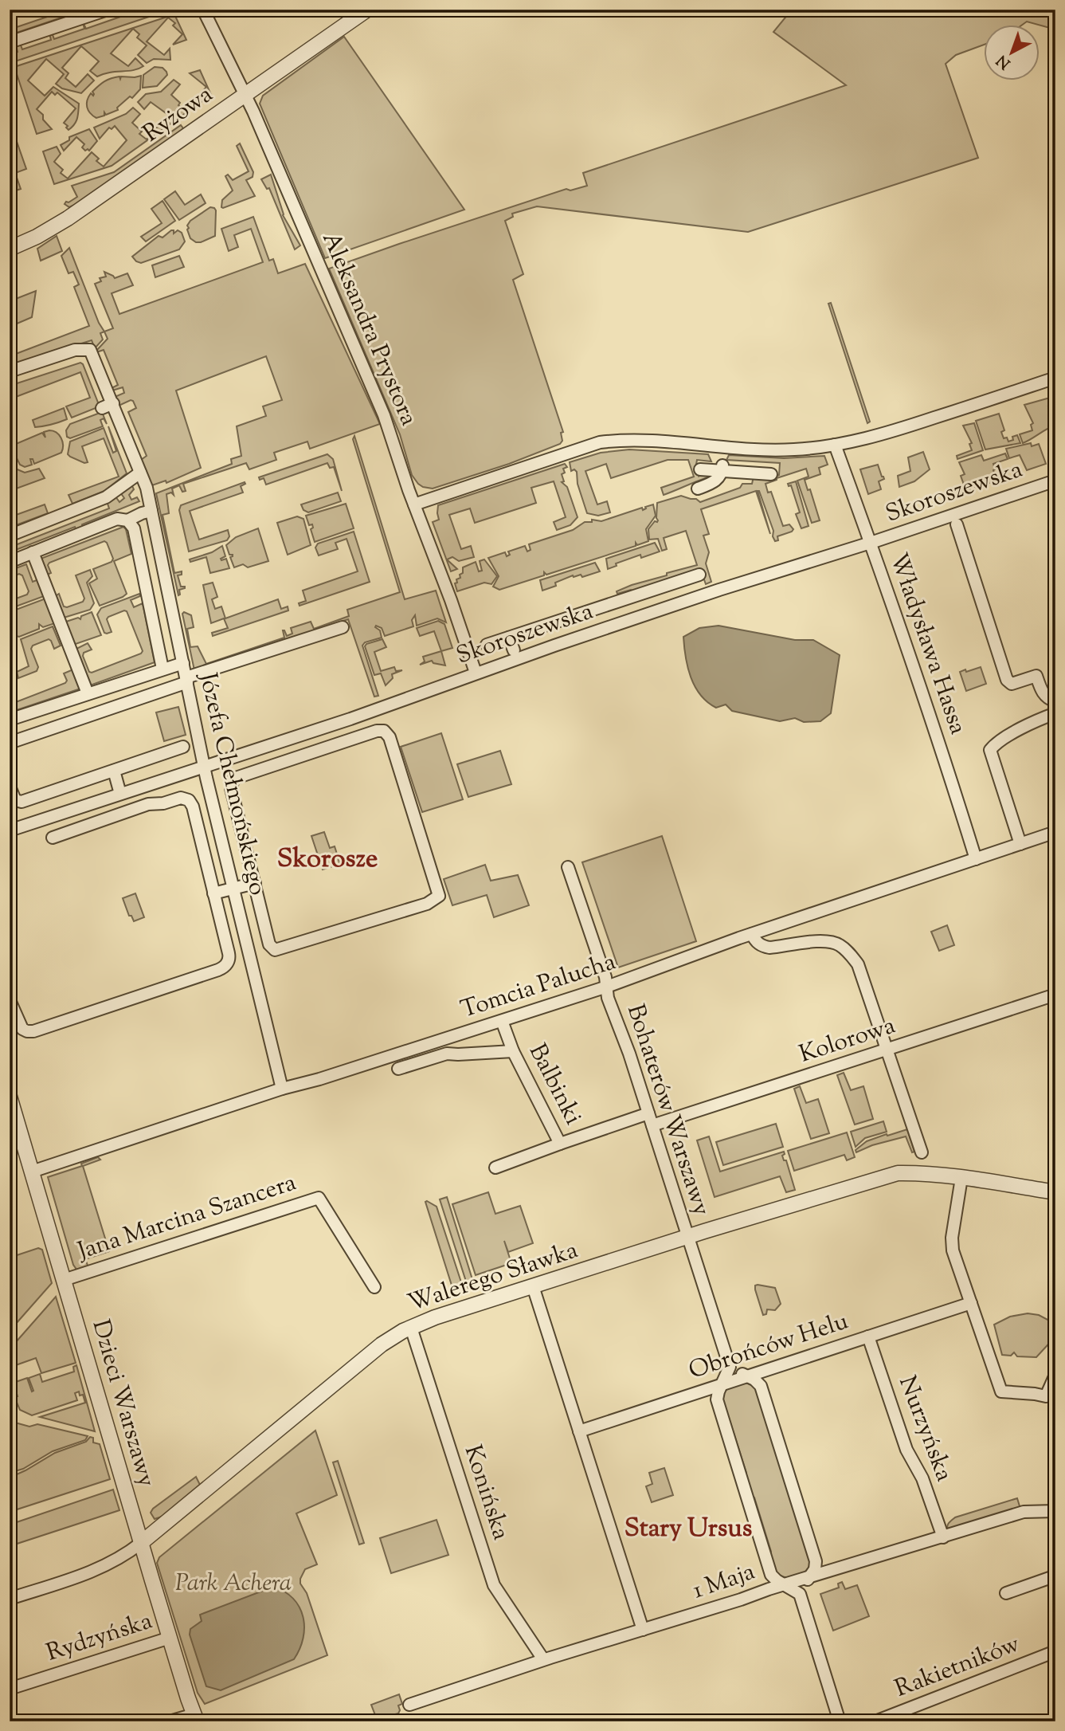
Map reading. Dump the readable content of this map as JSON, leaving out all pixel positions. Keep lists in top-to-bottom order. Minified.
{"streets":{"street":["Ryżowa","Aleksandra Prystora","Skoroszewska","Władysława Hassa","Józefa Chełmońskiego","Tomcia Palucha","Kolorowa","Balbinki","Bohaterów Warszawy","Jana Marcina Szancera","Walerego Sławka","Obrońców Helu","Dzieci Warszawy","Nurzyńska","Konińska","1 Maja","Rydzyńska","Rakietników"]},"crossings":[["Ryżowa","Aleksandra Prystora"],["Aleksandra Prystora","Skoroszewska"],["Skoroszewska","Władysława Hassa"],["Skoroszewska","Józefa Chełmońskiego"],["Władysława Hassa","Tomcia Palucha"],["Józefa Chełmońskiego","Tomcia Palucha"],["Tomcia Palucha","Balbinki"],["Tomcia Palucha","Bohaterów Warszawy"],["Tomcia Palucha","Dzieci Warszawy"],["Kolorowa","Balbinki"],["Kolorowa","Bohaterów Warszawy"],["Balbinki","Bohaterów Warszawy"],["Bohaterów Warszawy","Walerego Sławka"],["Jana Marcina Szancera","Dzieci Warszawy"],["Walerego Sławka","Dzieci Warszawy"],["Walerego Sławka","Konińska"],["Obrońców Helu","Nurzyńska"],["Dzieci Warszawy","Rydzyńska"],["Nurzyńska","1 Maja"],["Konińska","1 Maja"]],"districts":["Skorosze","Stary Ursus"],"parks":["Park Achera"],"north":"bottom left"}
